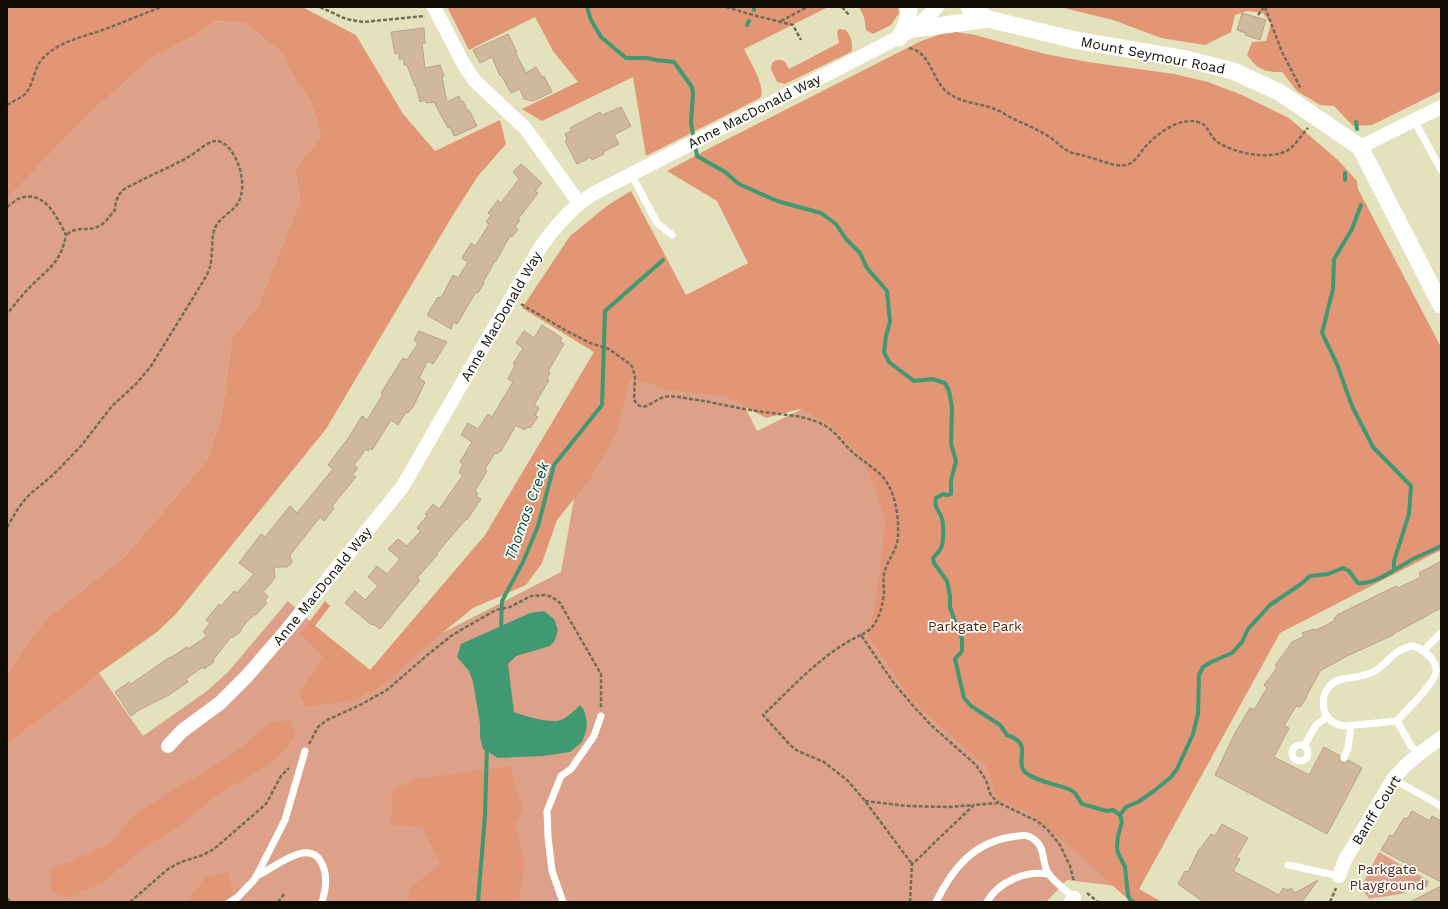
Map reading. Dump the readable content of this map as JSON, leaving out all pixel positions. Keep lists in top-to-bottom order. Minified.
{"streets":{"street":["Mount Seymour Road","Anne MacDonald Way","Banff Court"]},"water":["Thomas Creek"],"parks":["Parkgate Park","Parkgate Playground"]}
